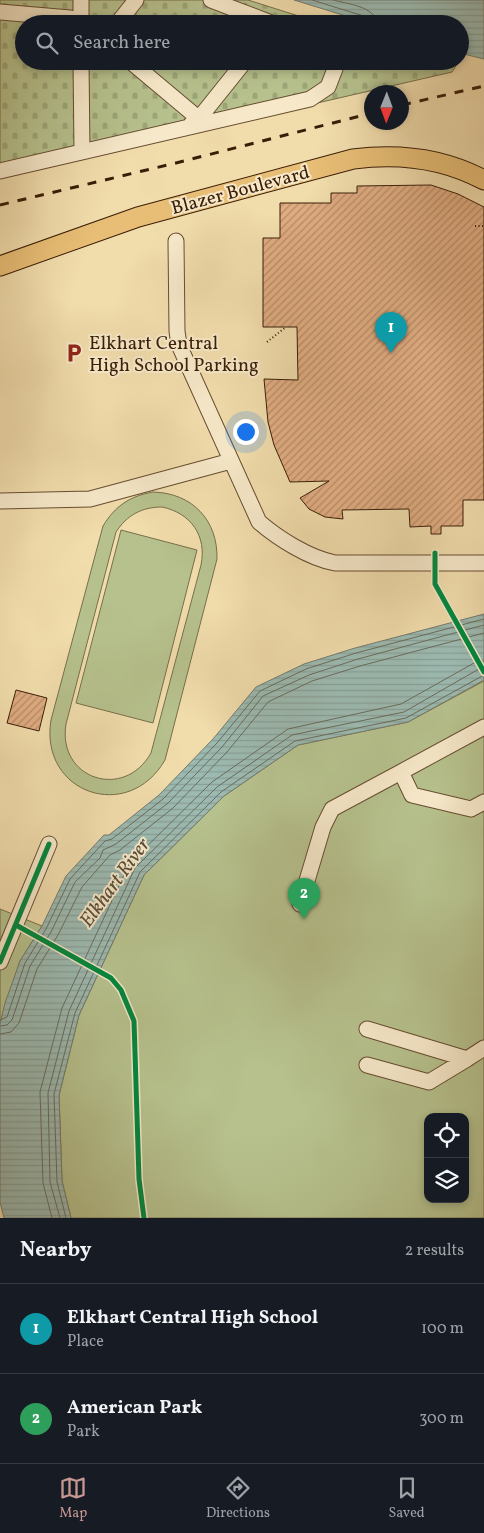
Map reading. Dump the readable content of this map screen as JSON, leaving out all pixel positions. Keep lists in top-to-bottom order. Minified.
{"streets":{"main road":["Blazer Boulevard"]},"water":["Elkhart River"],"places":{"parking":["Elkhart Central High School Parking"]},"north":"bottom","page":{"search":"Search here","pins":["1","2"],"heading":["Nearby","2 results"],"list":[{"mark":"1","name":"Elkhart Central High School","note":"Place","value":"100 m"},{"mark":"2","name":"American Park","note":"Park","value":"300 m"}],"nav":["Map","Directions","Saved"]}}
